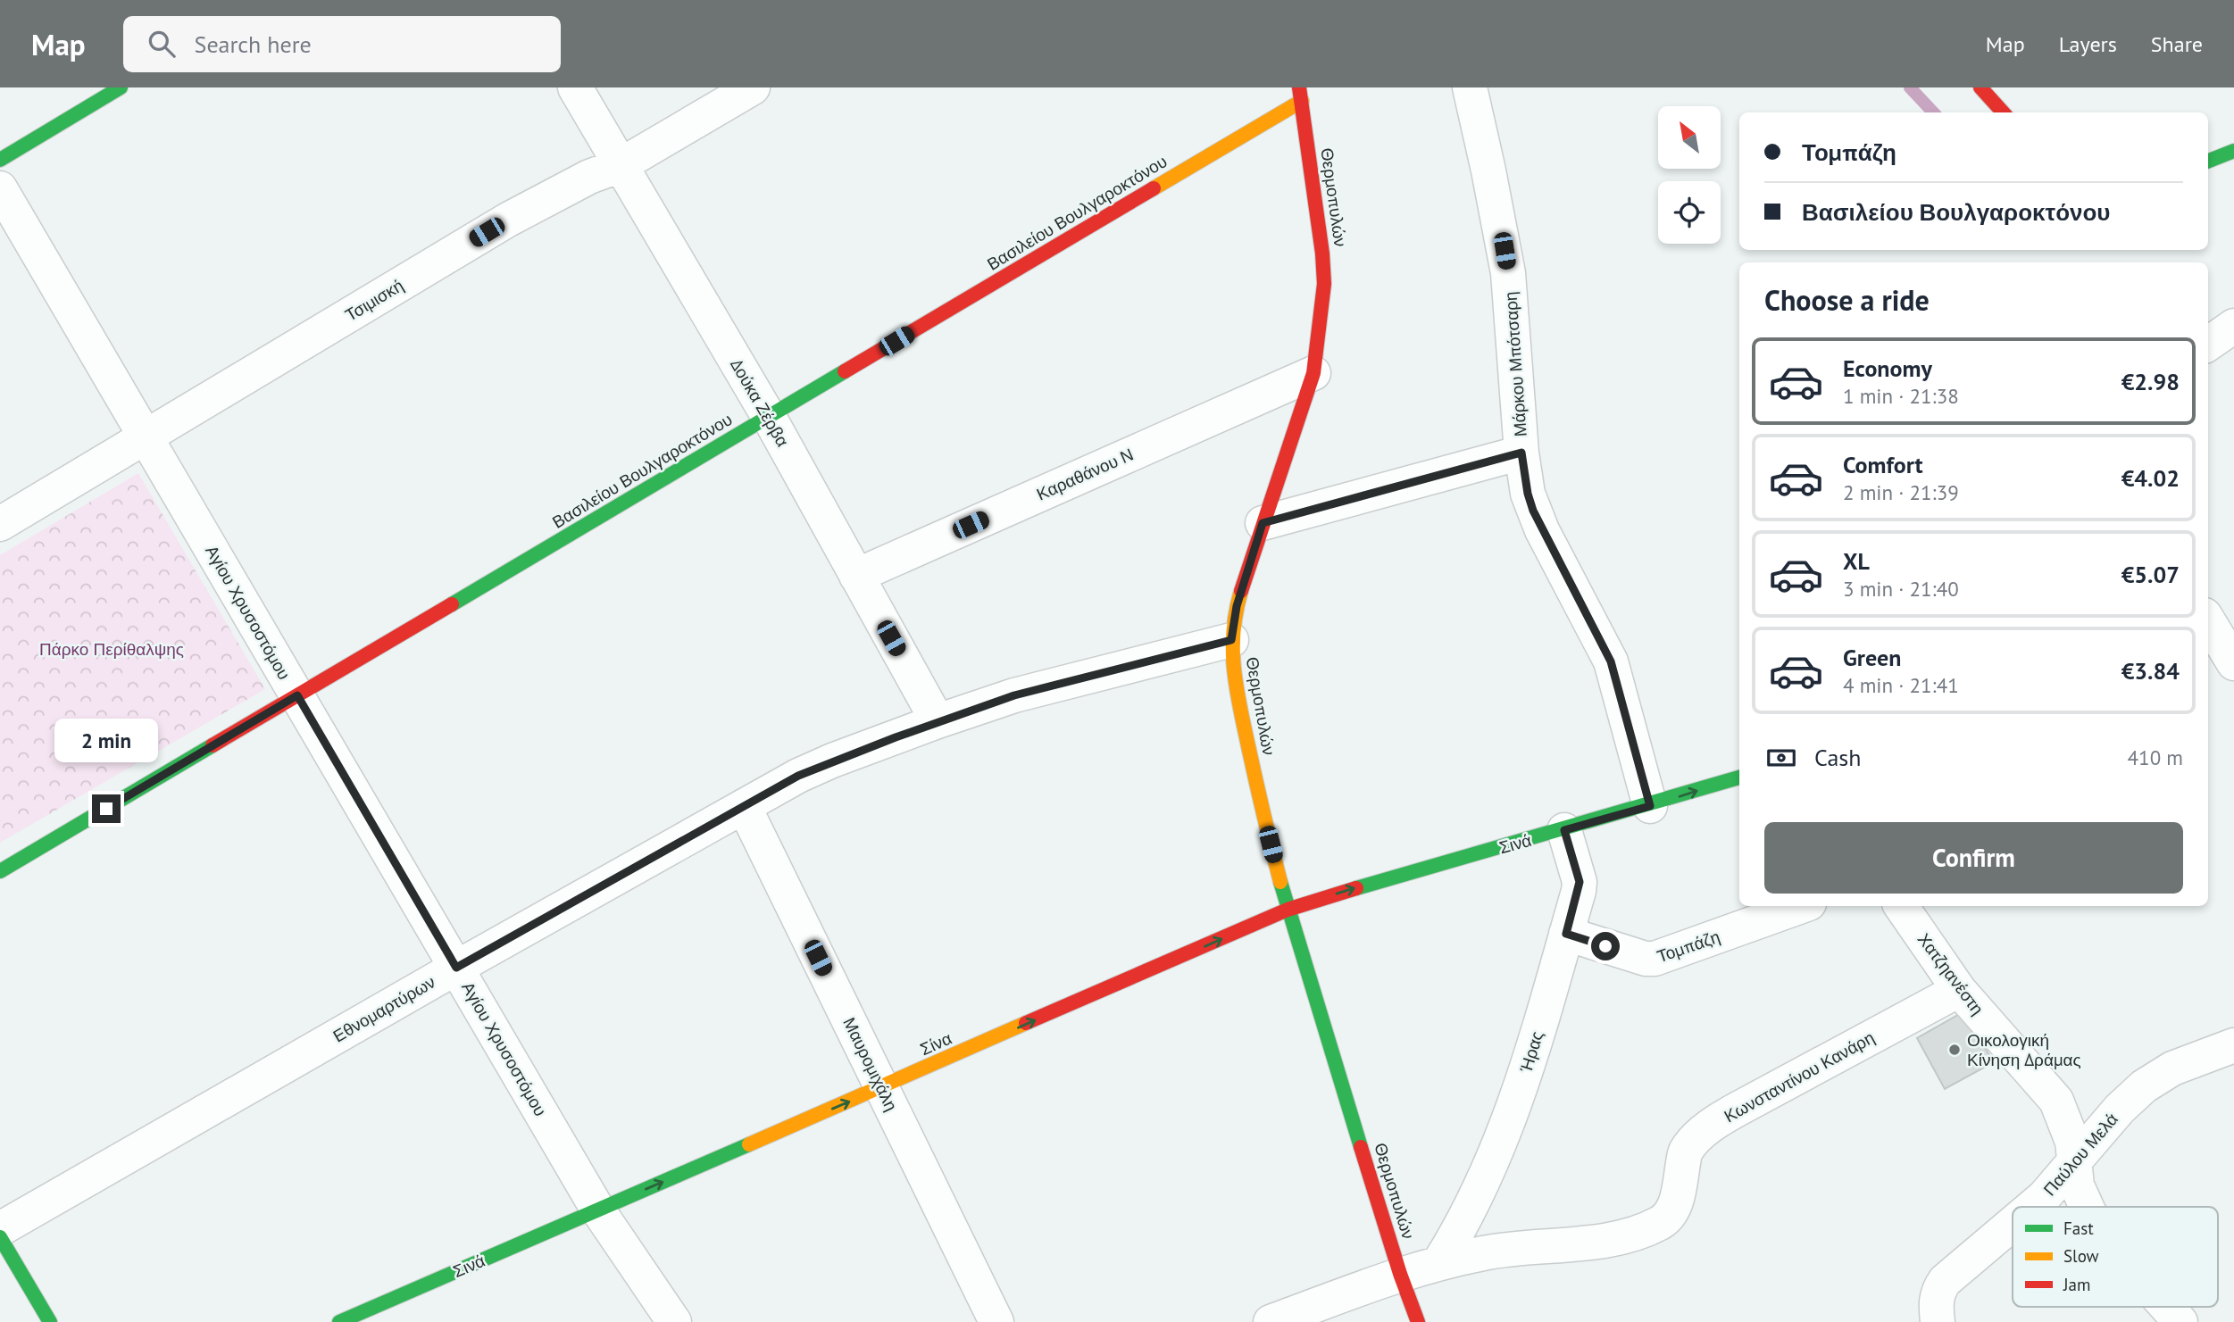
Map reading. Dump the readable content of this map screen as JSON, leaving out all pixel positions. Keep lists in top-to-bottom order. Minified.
{"streets":{"street":["Θερμοπυλών","Βασιλείου Βουλγαροκτόνου","Τσιμισκή","Μάρκου Μπότσαρη","Δούκα Ζέρβα","Καραθάνου Ν","Αγίου Χρυσοστόμου","Σινά","Τομπάζη","Χατζηανέστη","Εθνομαρτύρων","Σίνα","Ήρας","Μαυρομιχάλη","Κωνσταντίνου Κανάρη","Παύλου Μελά"]},"crossings":[["Θερμοπυλών","Βασιλείου Βουλγαροκτόνου"],["Θερμοπυλών","Καραθάνου Ν"],["Θερμοπυλών","Σινά"],["Θερμοπυλών","Εθνομαρτύρων"],["Θερμοπυλών","Σίνα"],["Θερμοπυλών","Κωνσταντίνου Κανάρη"],["Βασιλείου Βουλγαροκτόνου","Δούκα Ζέρβα"],["Βασιλείου Βουλγαροκτόνου","Αγίου Χρυσοστόμου"],["Τσιμισκή","Δούκα Ζέρβα"],["Τσιμισκή","Αγίου Χρυσοστόμου"],["Μάρκου Μπότσαρη","Σινά"],["Δούκα Ζέρβα","Καραθάνου Ν"],["Δούκα Ζέρβα","Εθνομαρτύρων"],["Αγίου Χρυσοστόμου","Σινά"],["Αγίου Χρυσοστόμου","Εθνομαρτύρων"],["Αγίου Χρυσοστόμου","Σίνα"],["Σινά","Σίνα"],["Σινά","Ήρας"],["Τομπάζη","Ήρας"],["Χατζηανέστη","Κωνσταντίνου Κανάρη"],["Χατζηανέστη","Παύλου Μελά"],["Εθνομαρτύρων","Μαυρομιχάλη"],["Σίνα","Μαυρομιχάλη"],["Ήρας","Κωνσταντίνου Κανάρη"]],"one_way":["Σινά","Σίνα"],"parks":["Πάρκο Περίθαλψης"],"places":["Οικολογική Κίνηση Δράμας"],"legend":["Fast","Slow","Jam"],"north":"top left","page":{"header":"Map","search":"Search here","nav":["Map","Layers","Share"],"banner":["Τομπάζη","Βασιλείου Βουλγαροκτόνου"],"heading":"Choose a ride","list":[{"name":"Economy","note":"1 min · 21:38","value":"€2.98"},{"name":"Comfort","note":"2 min · 21:39","value":"€4.02"},{"name":"XL","note":"3 min · 21:40","value":"€5.07"},{"name":"Green","note":"4 min · 21:41","value":"€3.84"}],"bubble":"2 min","pay":["Cash","410 m"],"buttons":"Confirm"}}
